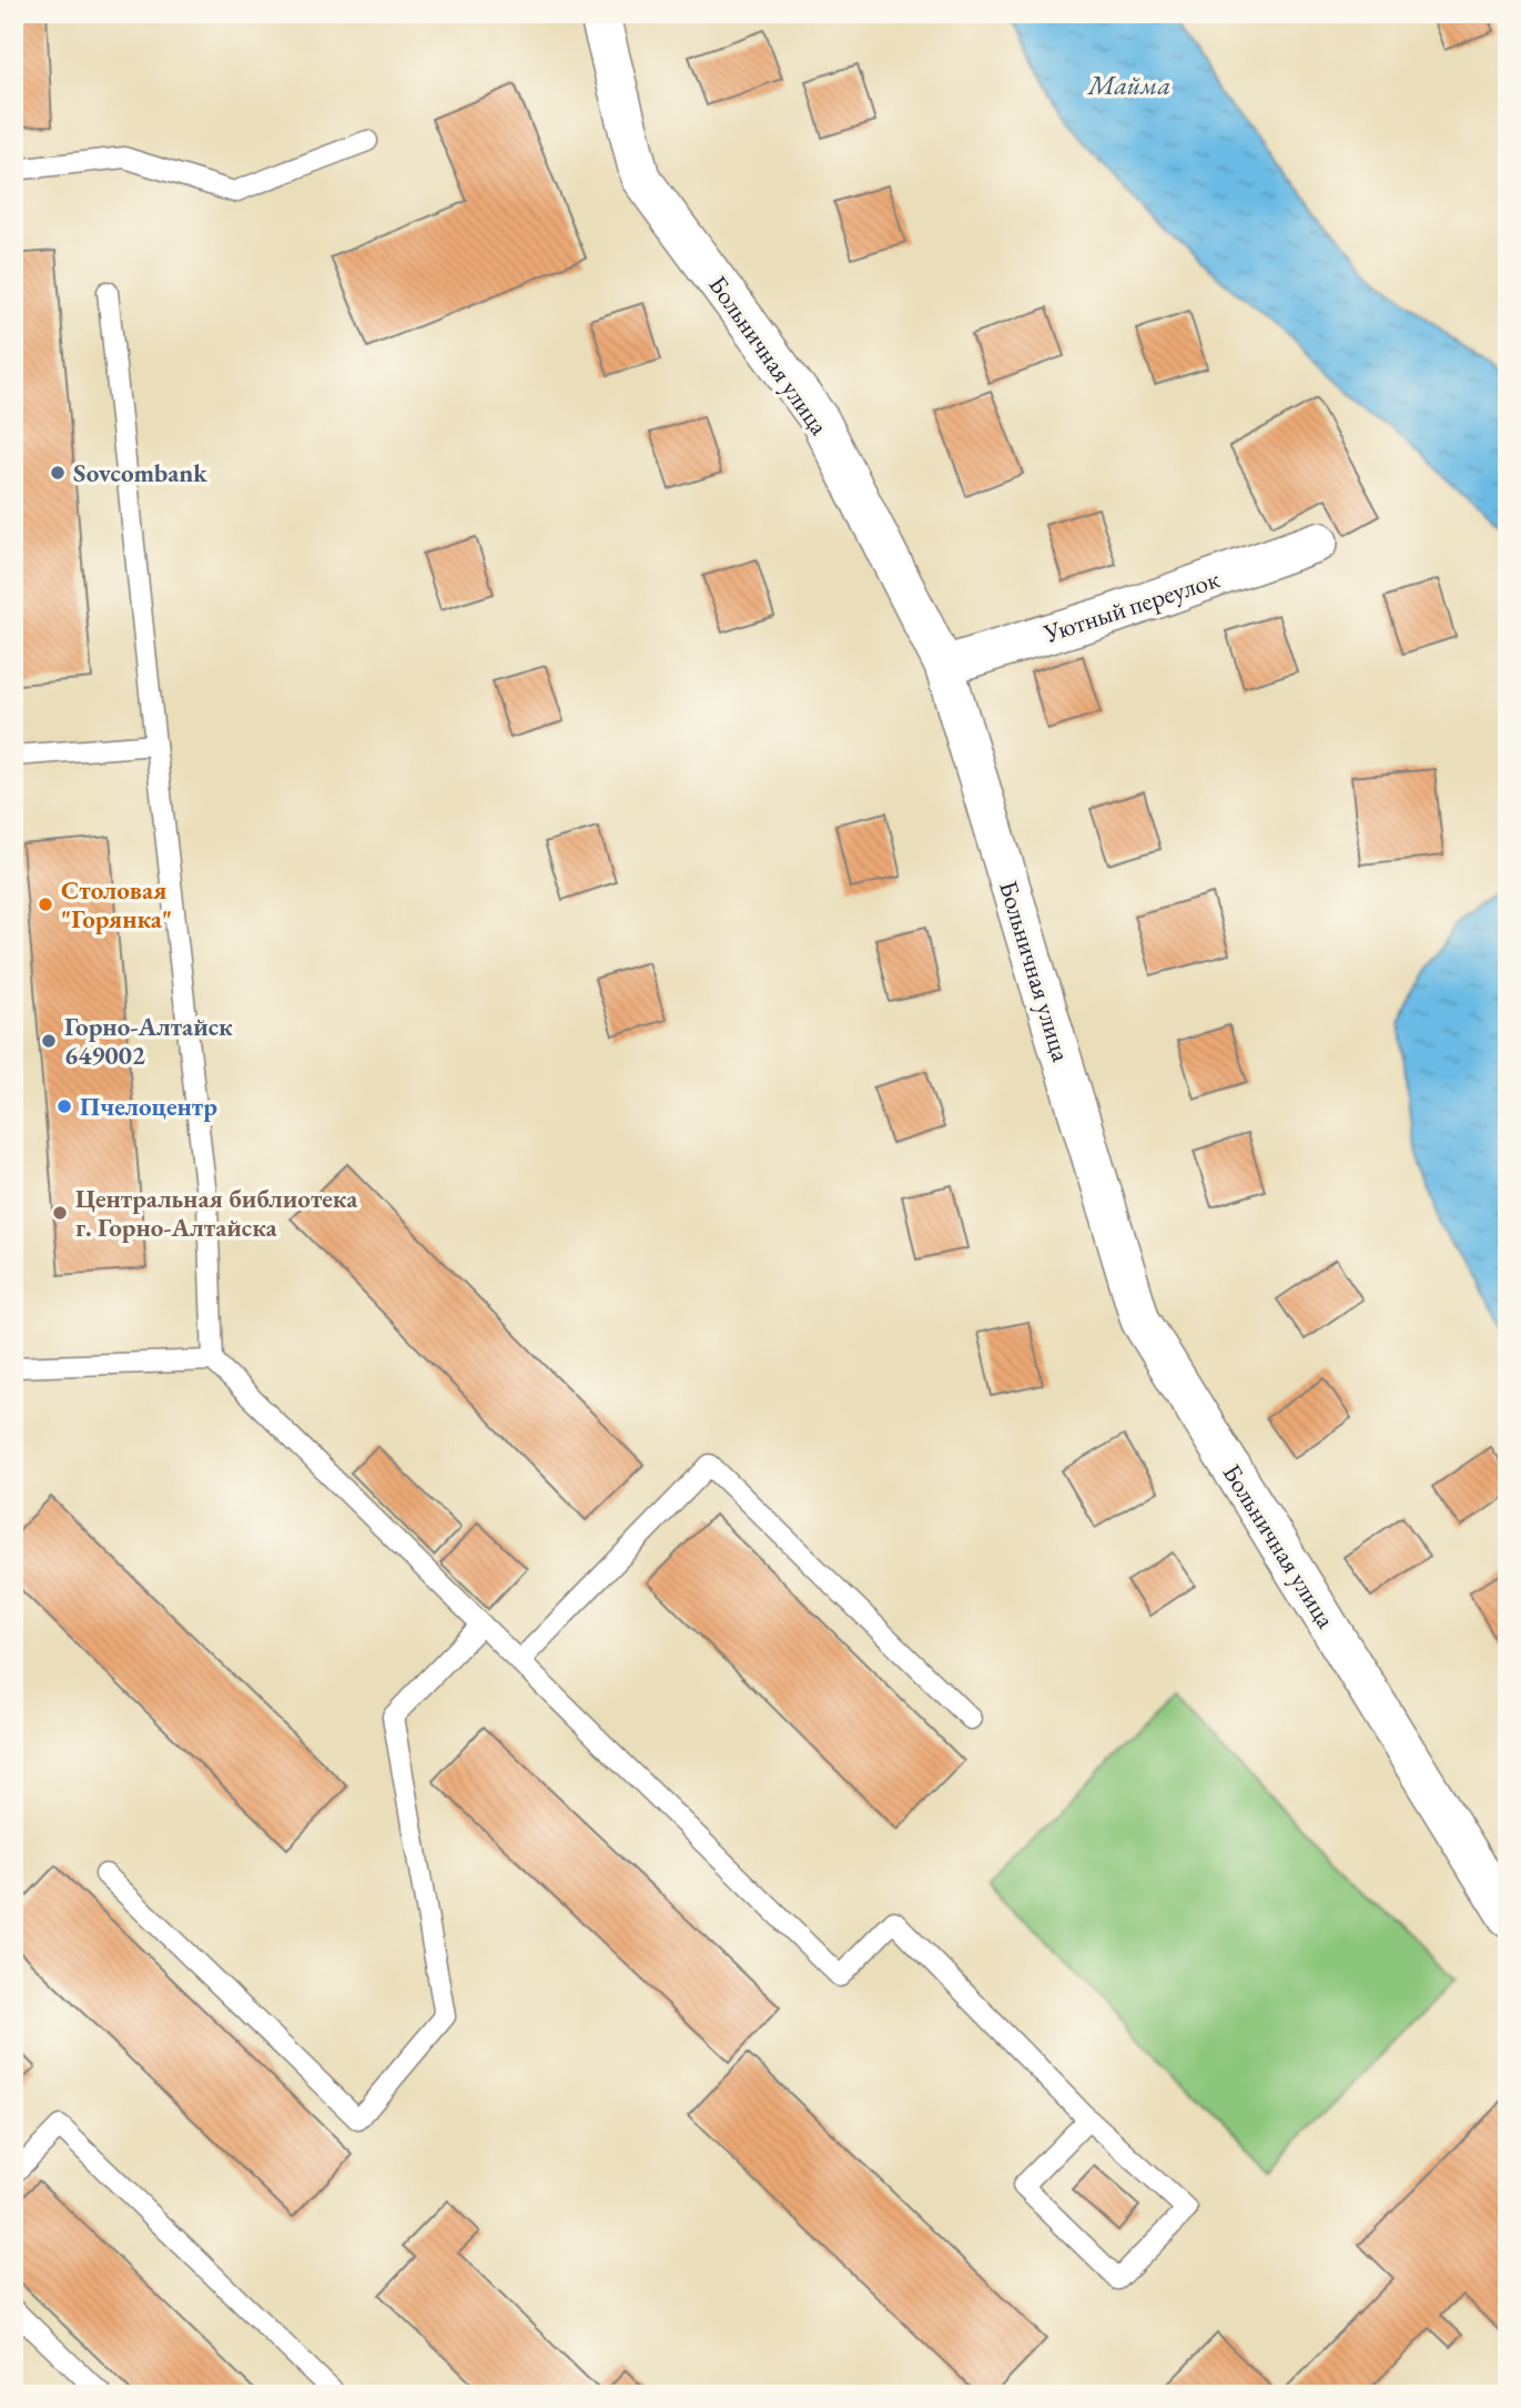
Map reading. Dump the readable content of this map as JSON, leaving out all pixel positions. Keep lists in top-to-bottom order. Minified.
{"streets":{"street":["Больничная улица","Уютный переулок"]},"crossings":[["Больничная улица","Уютный переулок"]],"water":["Майма"],"places":["Sovcombank","Столовая \"Горянка\"","Горно-Алтайск 649002","Пчелоцентр","Центральная библиотека г. Горно-Алтайска"]}
